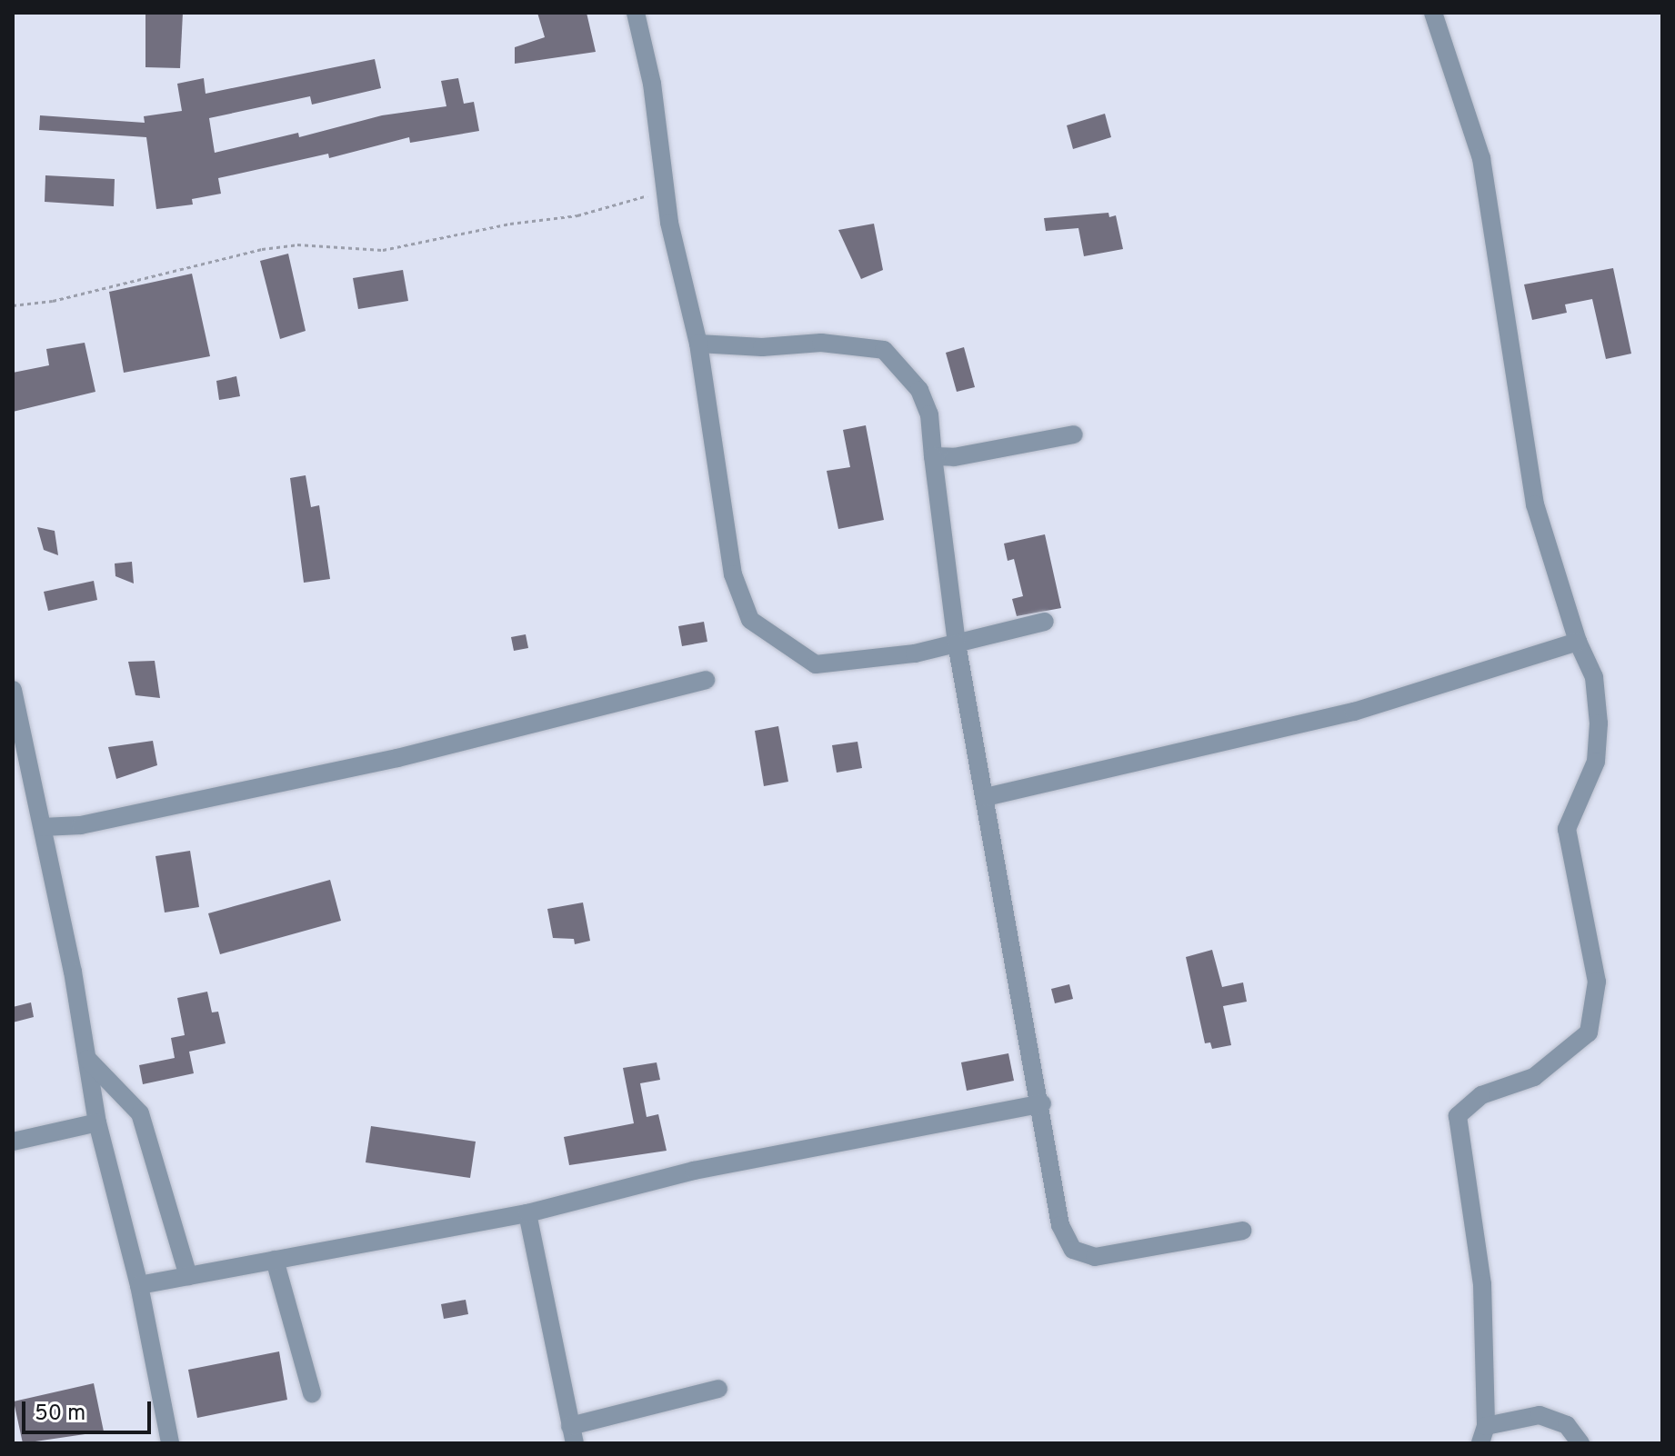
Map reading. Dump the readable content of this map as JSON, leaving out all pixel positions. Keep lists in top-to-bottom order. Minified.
{"scale_bar":"50 m"}
